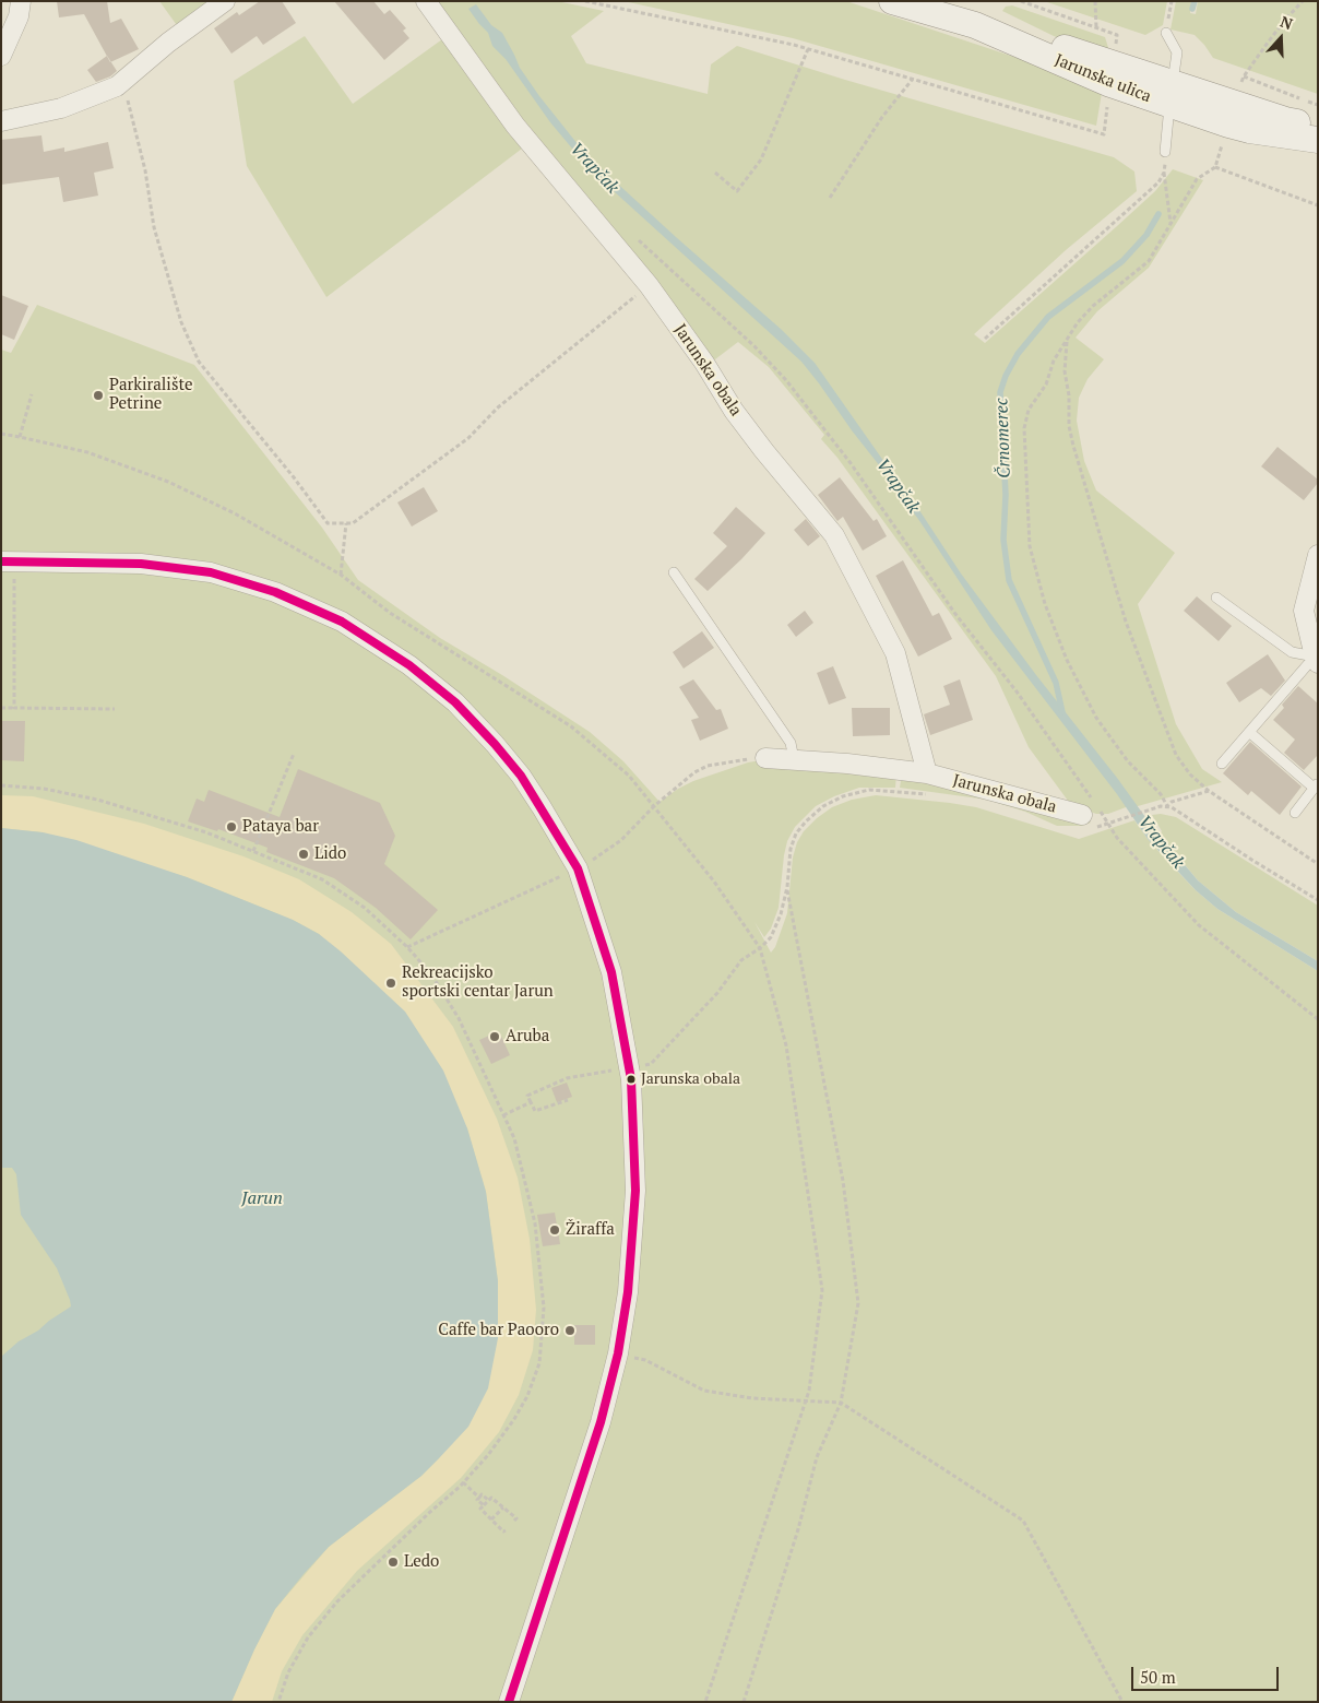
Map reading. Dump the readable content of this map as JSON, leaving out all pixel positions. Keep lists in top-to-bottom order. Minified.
{"streets":{"street":["Jarunska ulica","Jarunska obala"]},"water":["Vrapčak","Črnomerec","Jarun"],"places":["Parkiralište Petrine","Pataya bar","Lido","Rekreacijsko sportski centar Jarun","Aruba","Jarunska obala","Žiraffa","Caffe bar Paooro","Ledo"],"scale_bar":"50 m","north":"top"}
